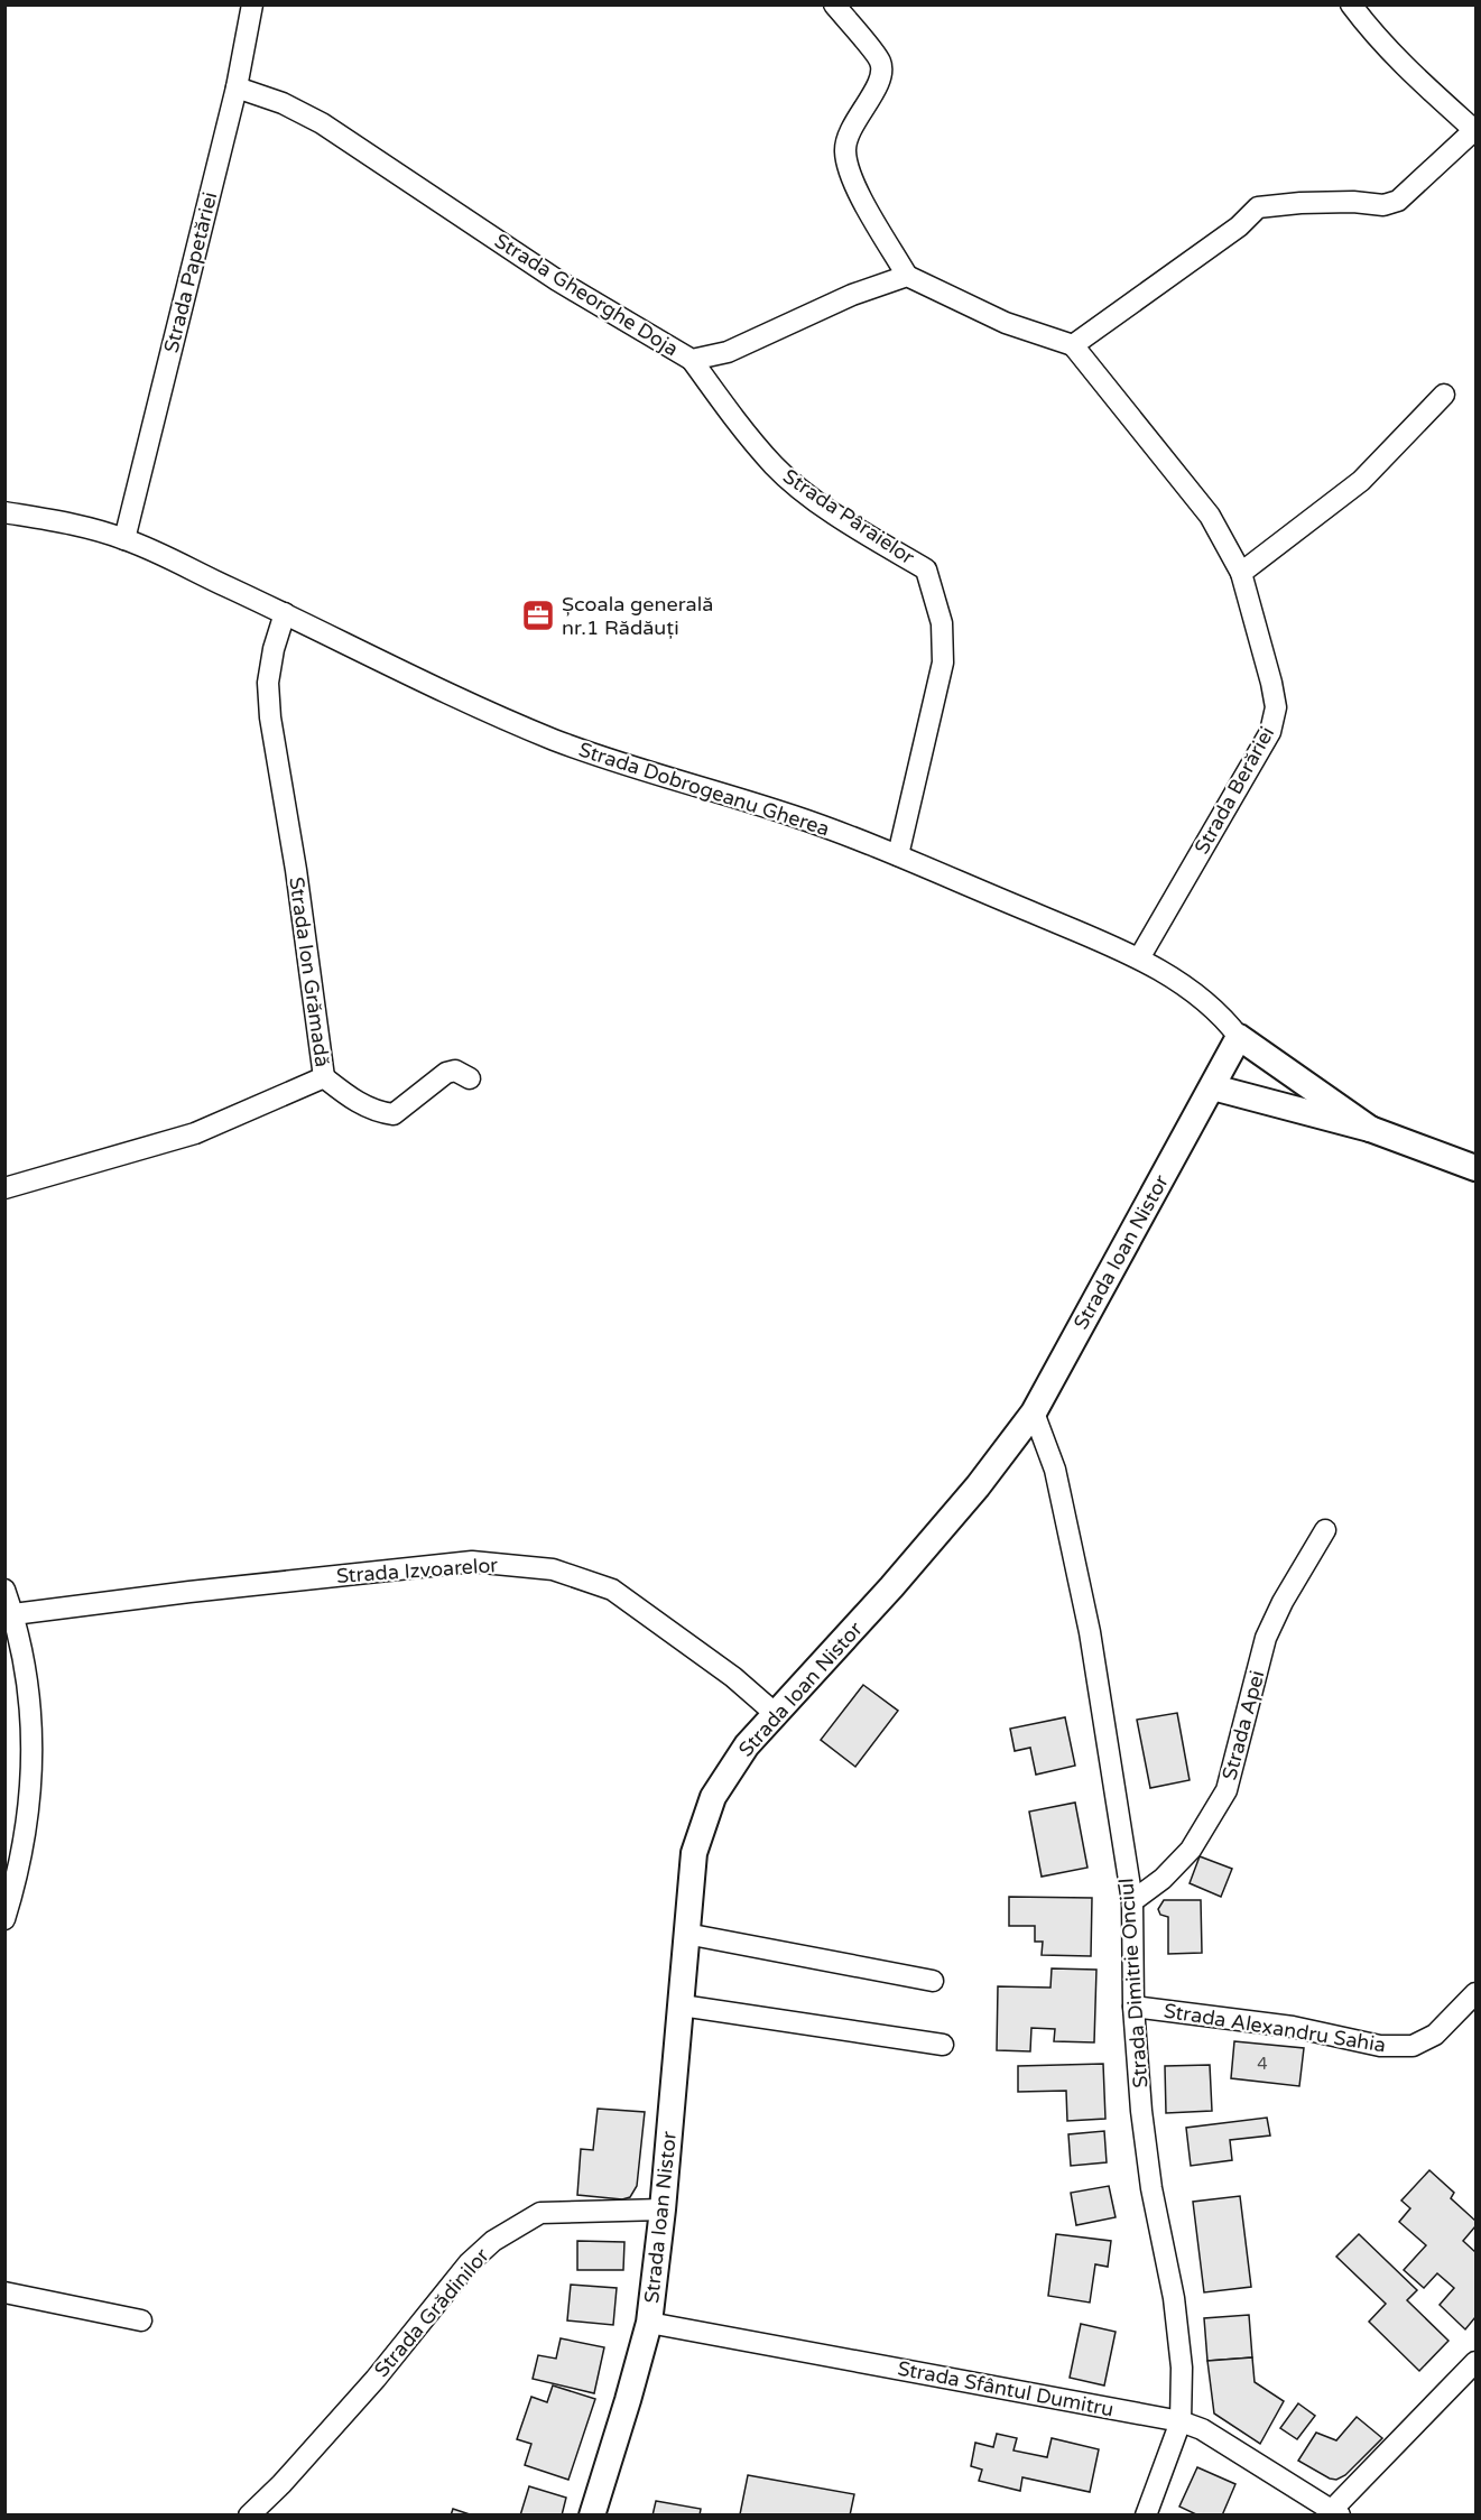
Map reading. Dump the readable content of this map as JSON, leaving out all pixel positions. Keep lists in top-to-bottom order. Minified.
{"streets":{"street":["Strada Papetăriei","Strada Gheorghe Doja","Strada Pâraielor","Strada Dobrogeanu Gherea","Strada Berăriei","Strada Ion Grămadă","Strada Ioan Nistor","Strada Izvoarelor","Strada Apei","Strada Dimitrie Onciul","Strada Alexandru Sahia","Strada Grădinilor","Strada Sfântul Dumitru"]},"crossings":[["Strada Papetăriei","Strada Gheorghe Doja"],["Strada Papetăriei","Strada Dobrogeanu Gherea"],["Strada Gheorghe Doja","Strada Pâraielor"],["Strada Pâraielor","Strada Dobrogeanu Gherea"],["Strada Dobrogeanu Gherea","Strada Berăriei"],["Strada Dobrogeanu Gherea","Strada Ion Grămadă"],["Strada Dobrogeanu Gherea","Strada Ioan Nistor"],["Strada Ioan Nistor","Strada Izvoarelor"],["Strada Ioan Nistor","Strada Dimitrie Onciul"],["Strada Ioan Nistor","Strada Grădinilor"],["Strada Ioan Nistor","Strada Sfântul Dumitru"],["Strada Apei","Strada Dimitrie Onciul"],["Strada Dimitrie Onciul","Strada Alexandru Sahia"],["Strada Dimitrie Onciul","Strada Sfântul Dumitru"]],"places":{"office":["Școala generală nr.1 Rădăuți"]},"house_numbers":["4"]}
